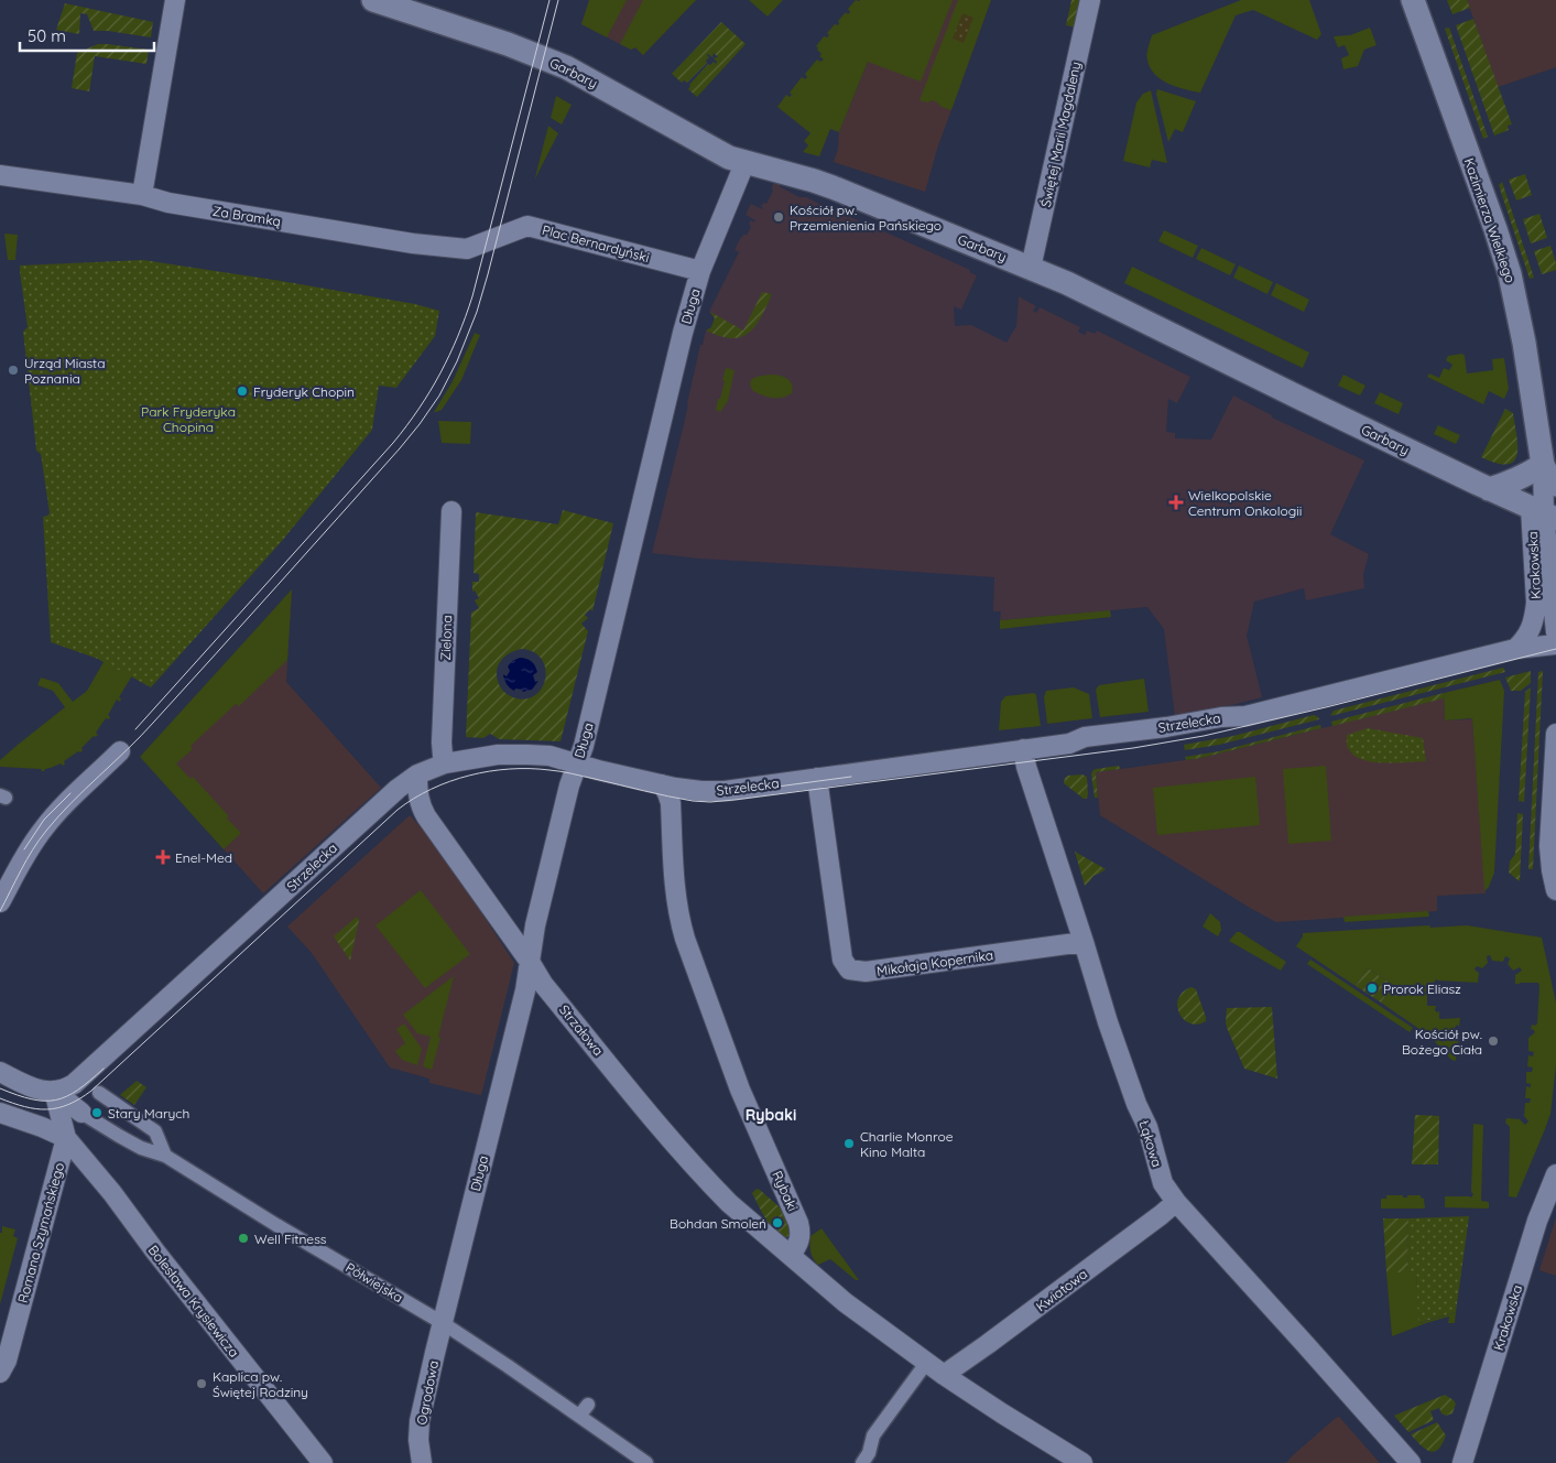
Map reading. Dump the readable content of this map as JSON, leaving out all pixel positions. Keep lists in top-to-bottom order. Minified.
{"streets":{"street":["Garbary","Świętej Marii Magdaleny","Za Bramką","Kazimierza Wielkiego","Plac Bernardyński","Długa","Krakowska","Zielona","Strzelecka","Mikołaja Kopernika","Strzałowa","Łąkowa","Rybaki","Romana Szymańskiego","Półwiejska","Kwiatowa","Bolesława Krysiewicza","Ogrodowa"]},"crossings":[["Garbary","Świętej Marii Magdaleny"],["Garbary","Kazimierza Wielkiego"],["Garbary","Długa"],["Garbary","Krakowska"],["Za Bramką","Plac Bernardyński"],["Kazimierza Wielkiego","Krakowska"],["Plac Bernardyński","Długa"],["Długa","Strzelecka"],["Długa","Strzałowa"],["Długa","Półwiejska"],["Długa","Ogrodowa"],["Krakowska","Strzelecka"],["Zielona","Strzelecka"],["Strzelecka","Mikołaja Kopernika"],["Strzelecka","Strzałowa"],["Strzelecka","Łąkowa"],["Strzelecka","Rybaki"],["Strzelecka","Romana Szymańskiego"],["Mikołaja Kopernika","Łąkowa"],["Strzałowa","Rybaki"],["Łąkowa","Kwiatowa"],["Romana Szymańskiego","Bolesława Krysiewicza"],["Półwiejska","Ogrodowa"]],"districts":["Rybaki"],"parks":["Park Fryderyka Chopina"],"places":{"other":["Kościół pw. Przemienienia Pańskiego","Urząd Miasta Poznania","Fryderyk Chopin","Prorok Eliasz","Kościół pw. Bożego Ciała","Stary Marych","Charlie Monroe Kino Malta","Bohdan Smoleń","Well Fitness","Kaplica pw. Świętej Rodziny"],"health":["Wielkopolskie Centrum Onkologii","Enel-Med"]},"scale_bar":"50 m"}
